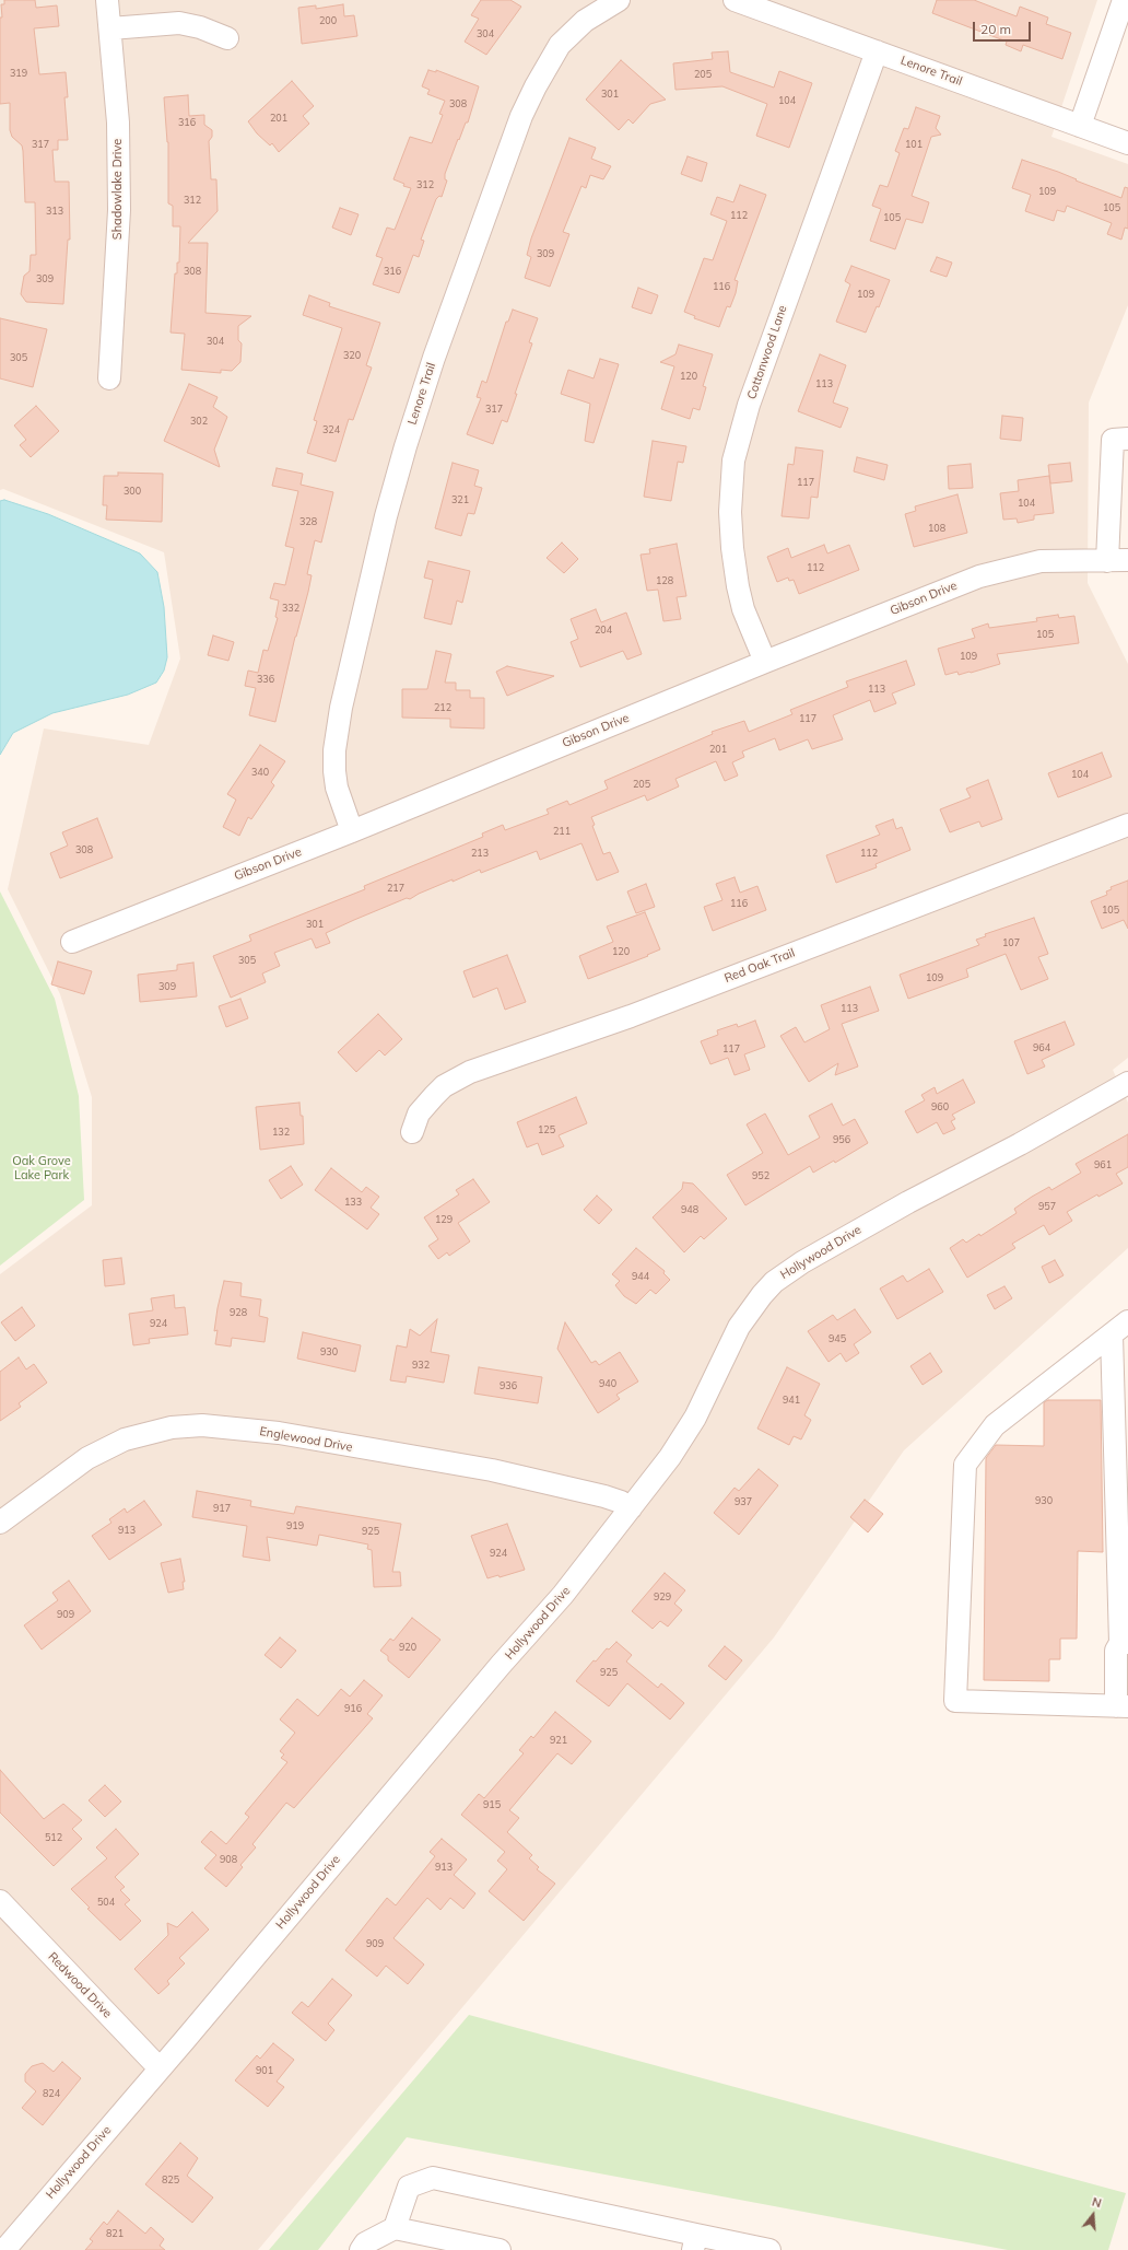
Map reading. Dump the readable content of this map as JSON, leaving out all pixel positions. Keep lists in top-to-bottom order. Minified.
{"streets":{"street":["Lenore Trail","Shadowlake Drive","Cottonwood Lane","Gibson Drive","Red Oak Trail","Hollywood Drive","Englewood Drive","Redwood Drive"]},"crossings":[["Lenore Trail","Cottonwood Lane"],["Lenore Trail","Gibson Drive"],["Cottonwood Lane","Gibson Drive"],["Hollywood Drive","Englewood Drive"],["Hollywood Drive","Redwood Drive"]],"parks":["Oak Grove Lake Park"],"house_numbers":["200","304","319","205","301","104","308","201","316","317","101","312","109","312","105","313","112","105","309","308","316","309","116","109","304","320","305","120","113","317","302","324","117","300","321","104","328","108","112","128","332","204","105","109","336","113","212","117","201","340","104","205","211","308","213","112","217","116","105","301","107","120","305","109","309","113","964","117","960","125","132","956","961","952","133","957","948","129","944","928","924","945","930","932","940","936","941","930","937","917","919","913","925","924","929","909","920","925","916","921","915","512","908","913","504","909","901","824","825","821"],"scale_bar":"20 m","north":"top"}
